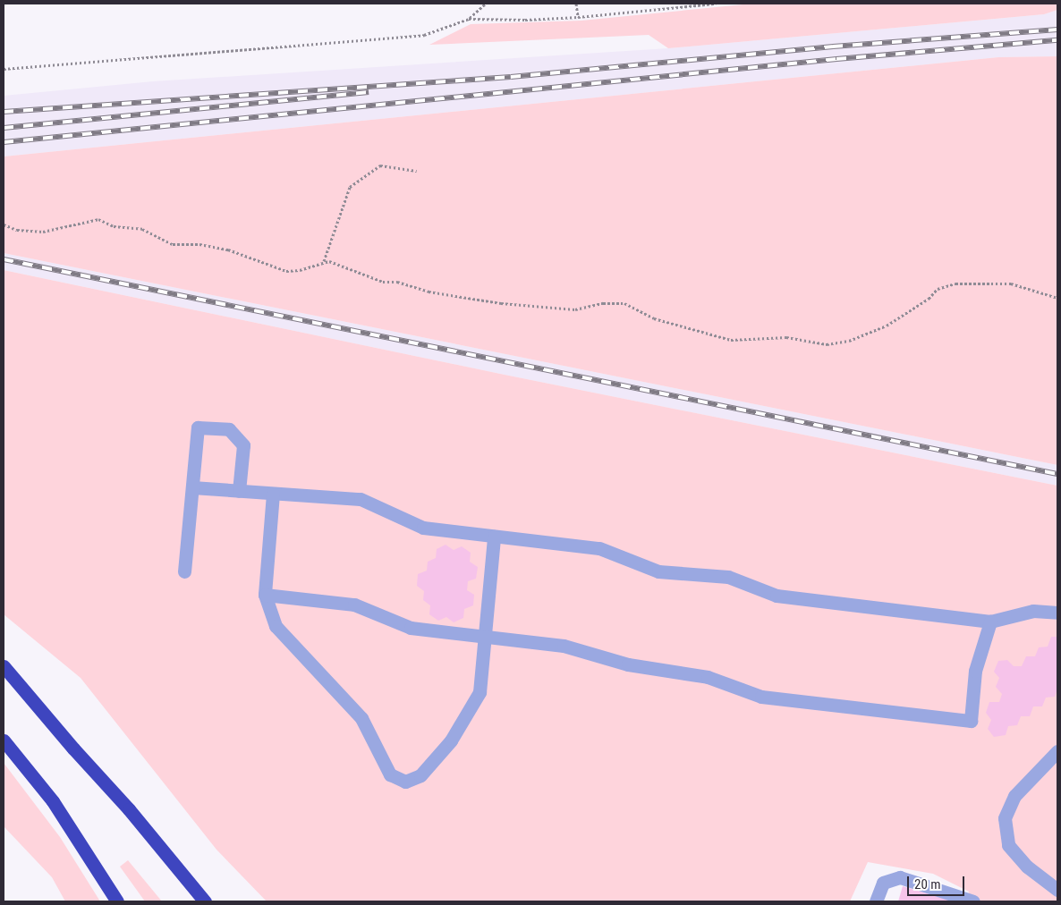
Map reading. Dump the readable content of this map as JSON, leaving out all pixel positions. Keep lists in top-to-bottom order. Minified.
{"scale_bar":"20 m"}
